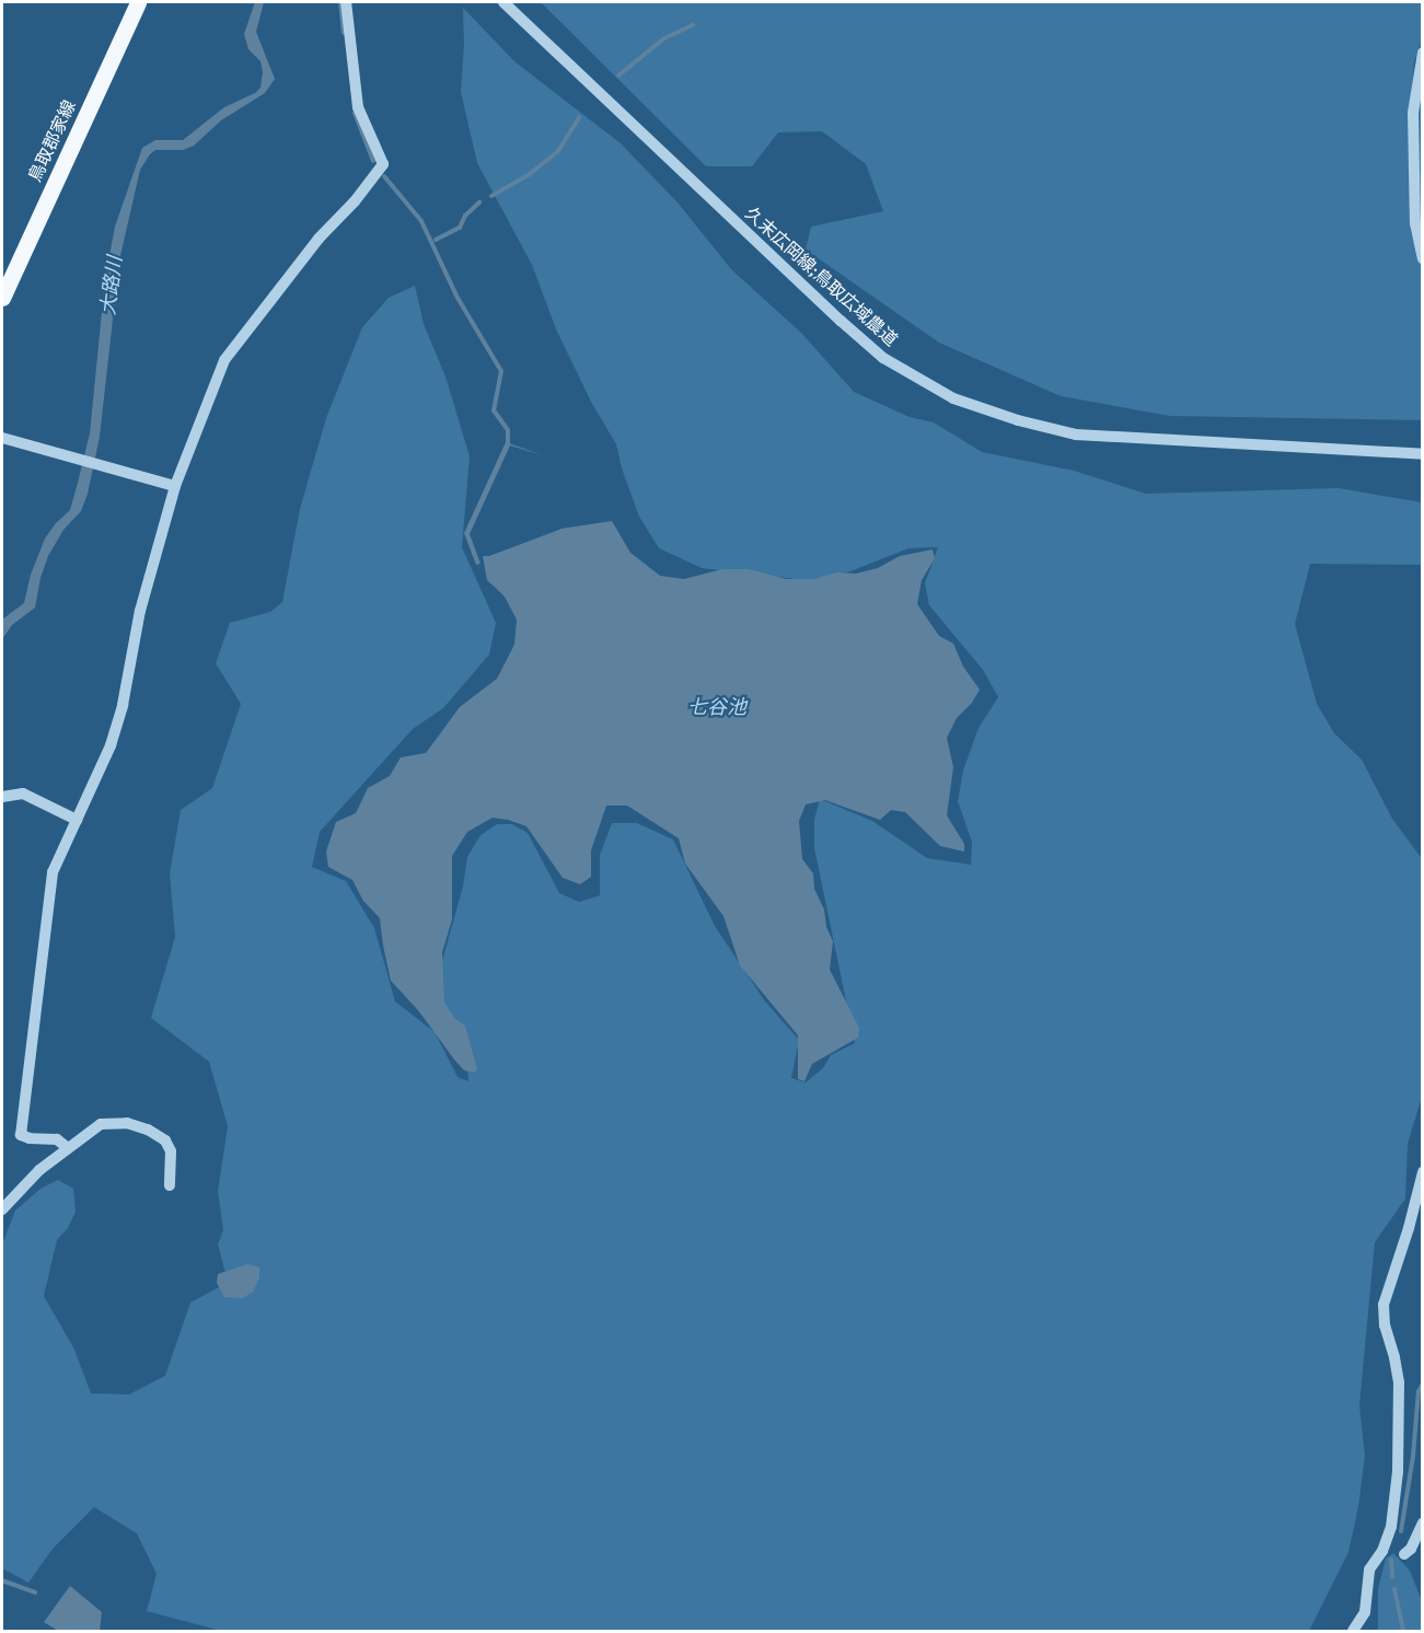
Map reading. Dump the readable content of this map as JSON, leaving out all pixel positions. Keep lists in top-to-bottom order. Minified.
{"streets":{"main road":["鳥取郡家線"],"street":["久末広岡線;鳥取広域農道"]},"water":["大路川","七谷池"]}
